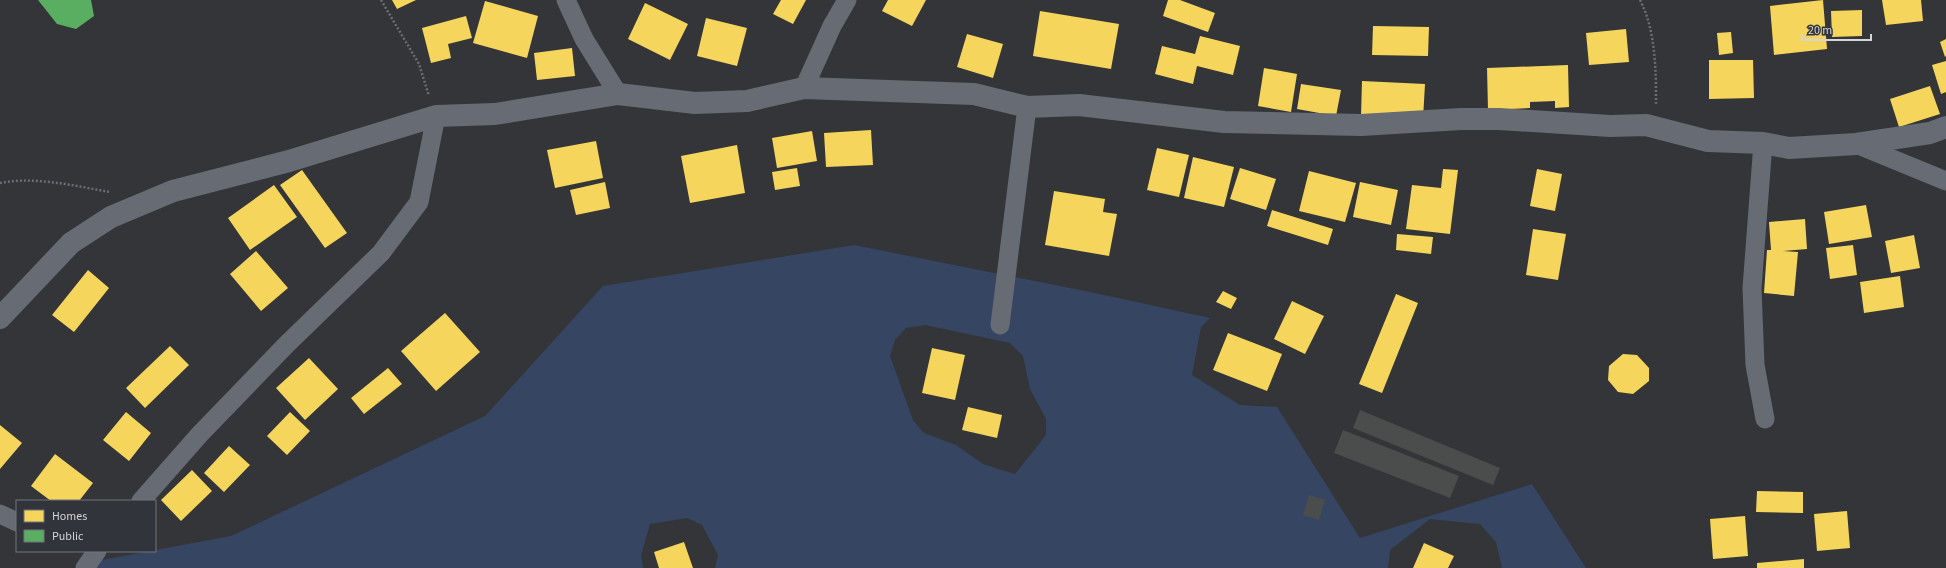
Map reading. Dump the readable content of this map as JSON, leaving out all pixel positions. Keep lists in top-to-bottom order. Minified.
{"legend":["Homes","Public"],"scale_bar":"20 m"}
